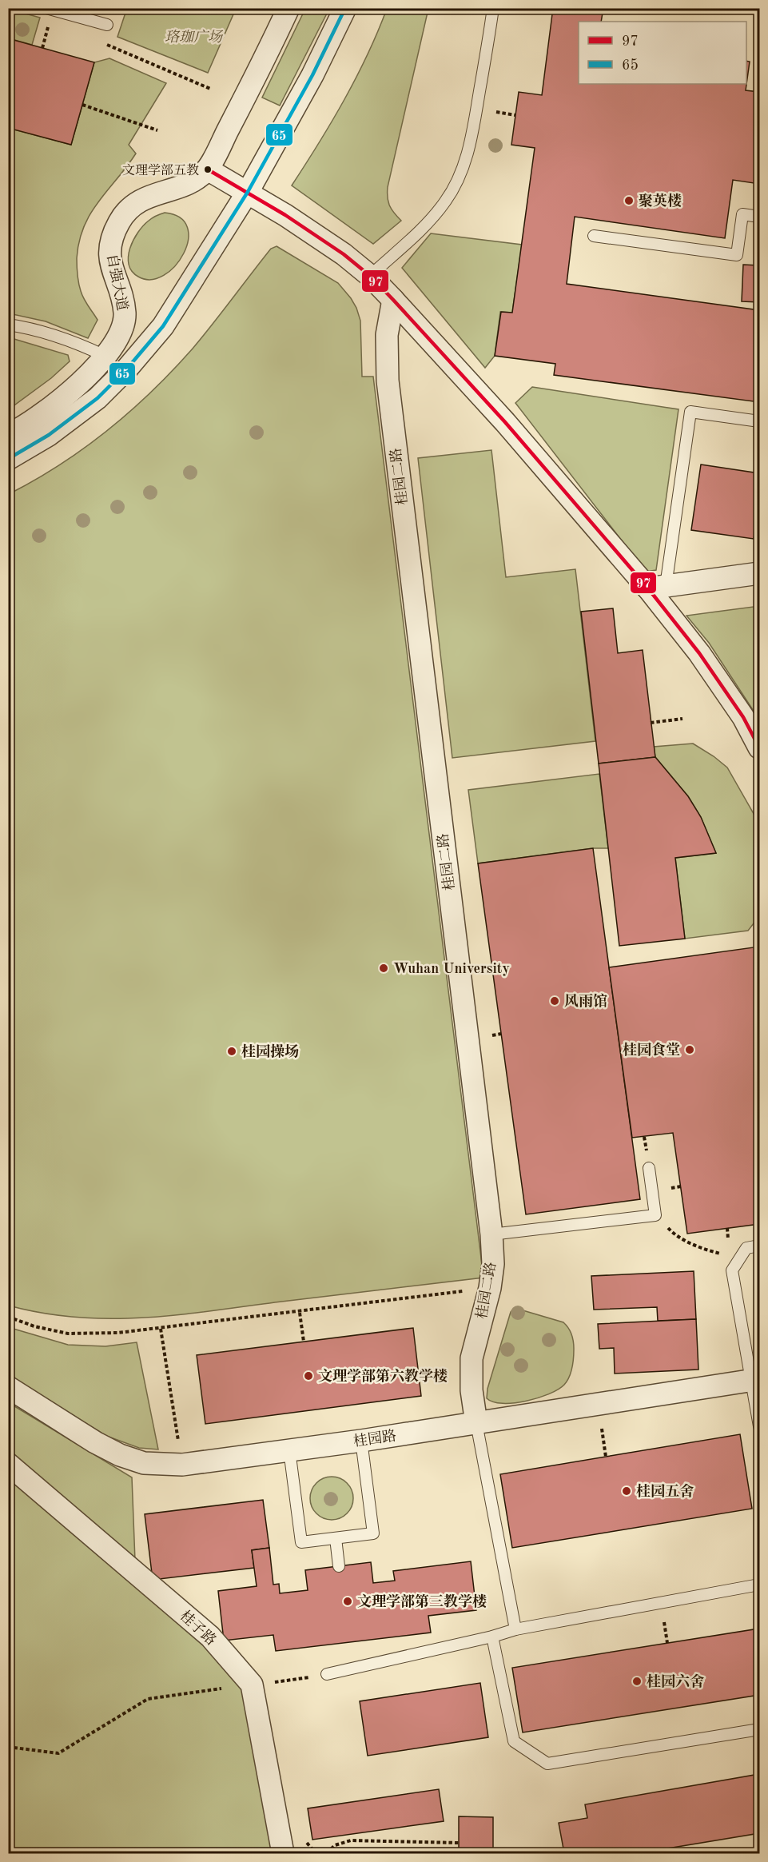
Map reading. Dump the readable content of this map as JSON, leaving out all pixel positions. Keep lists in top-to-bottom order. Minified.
{"streets":{"street":["自强大道","桂园二路","桂园路","桂子路"]},"crossings":[["桂园二路","桂园路"]],"parks":["珞珈广场"],"places":["文理学部五教","聚英楼","Wuhan University","风雨馆","桂园食堂","桂园操场","文理学部第六教学楼","桂园五舍","文理学部第三教学楼","桂园六舍"],"lines":["transit line 65","transit line 97"],"legend":["97","65"]}
